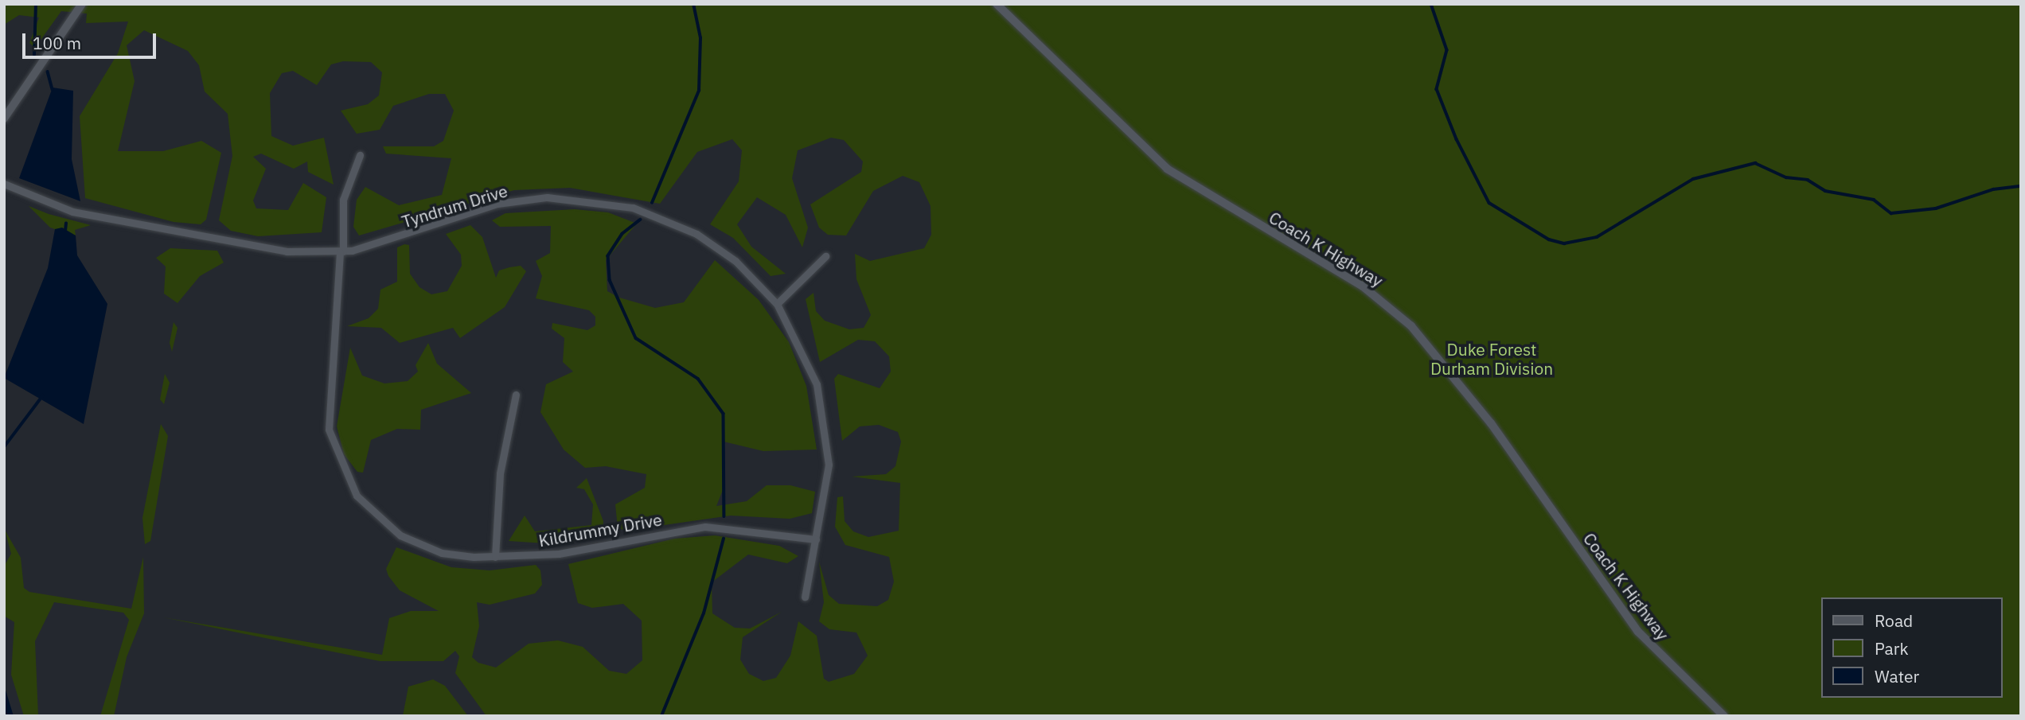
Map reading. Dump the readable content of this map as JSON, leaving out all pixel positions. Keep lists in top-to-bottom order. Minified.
{"streets":{"street":["Tyndrum Drive","Coach K Highway","Kildrummy Drive"]},"crossings":[["Tyndrum Drive","Kildrummy Drive"]],"parks":["Duke Forest Durham Division"],"legend":["Road","Park","Water"],"scale_bar":"100 m"}
